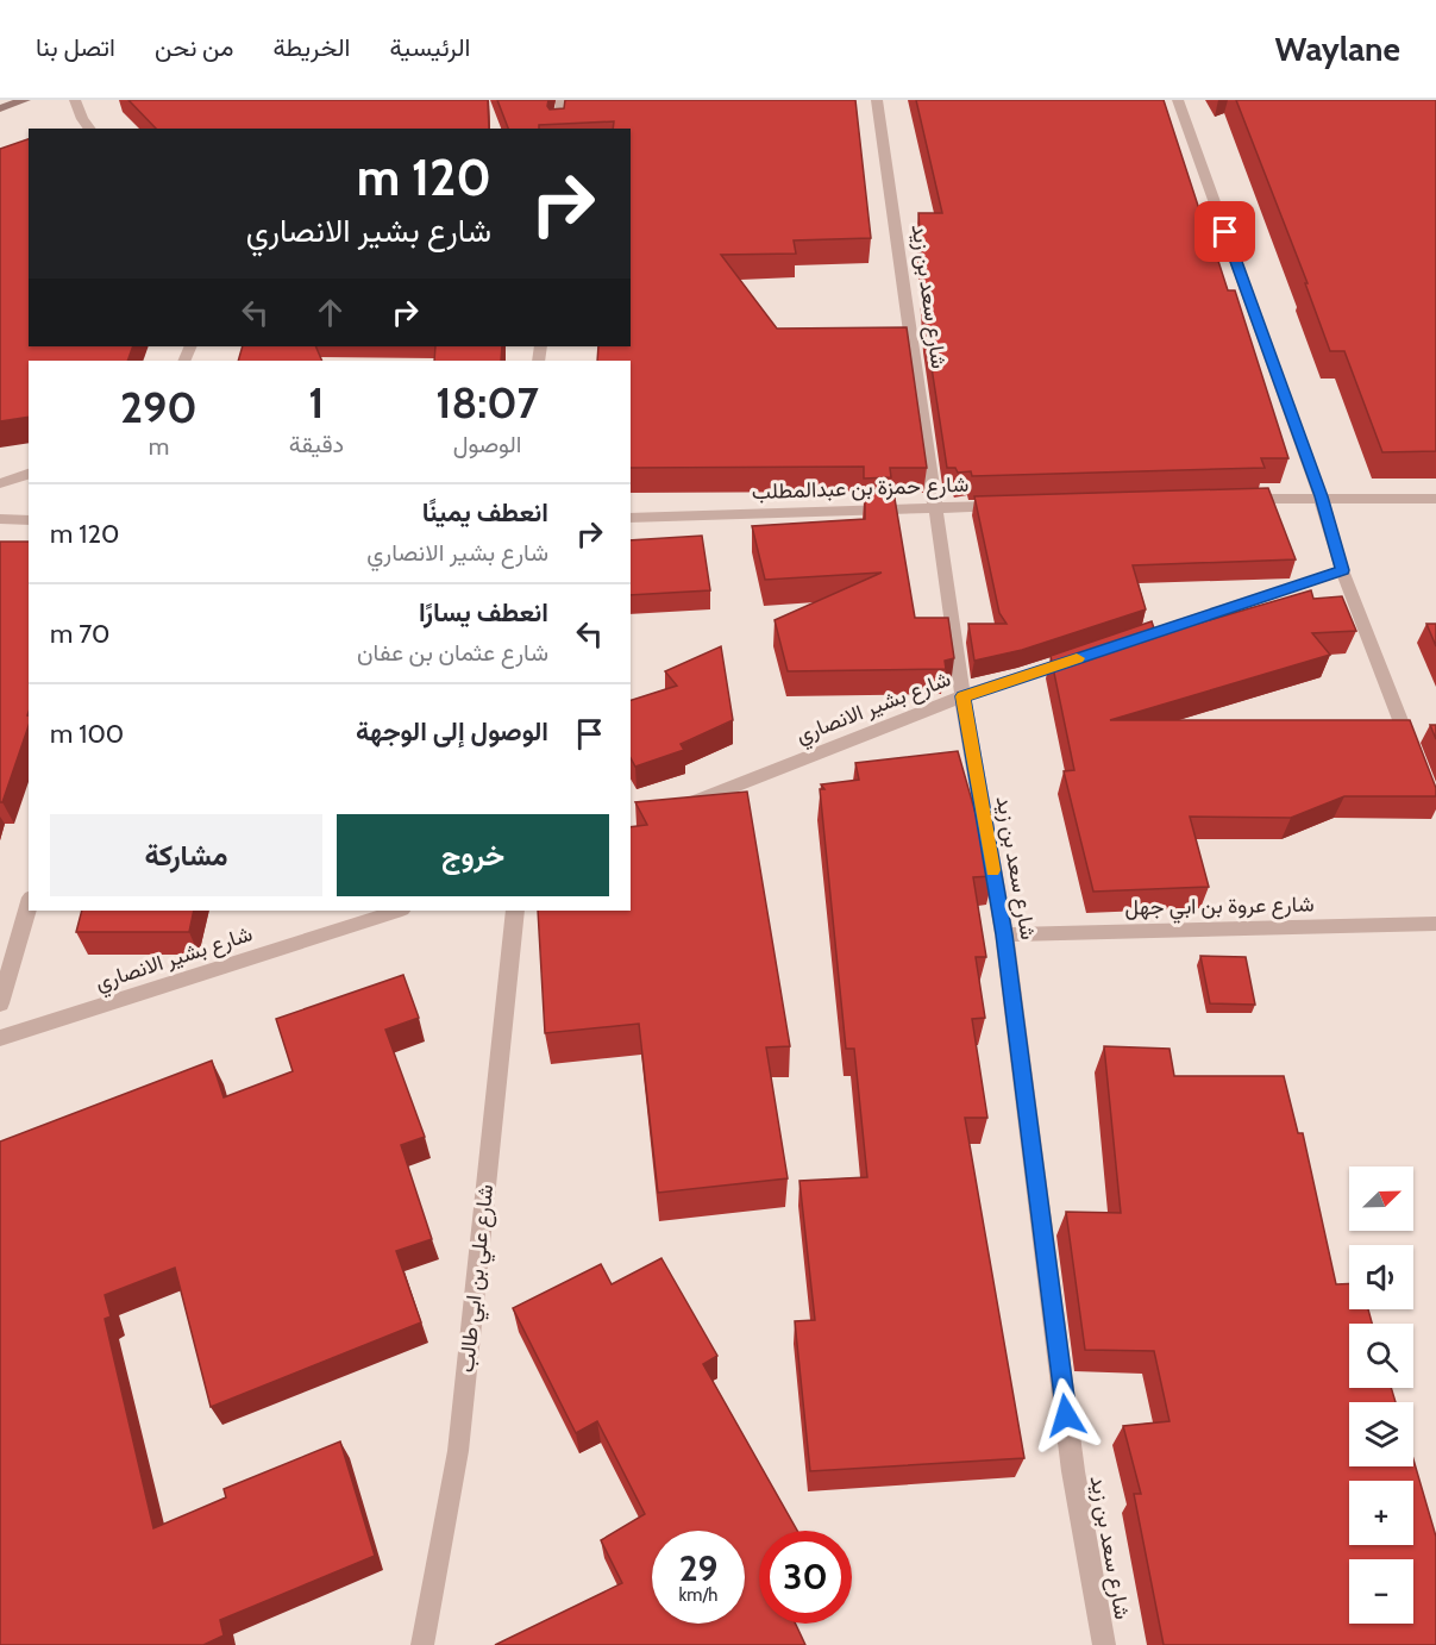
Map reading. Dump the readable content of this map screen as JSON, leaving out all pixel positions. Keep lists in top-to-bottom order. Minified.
{"streets":{"street":["شارع سعد بن زيد","شارع حمزة بن عبدالمطلب","شارع بشير الانصاري","شارع عروة بن ابي جهل","شارع علي بن ابي طالب"]},"crossings":[["شارع سعد بن زيد","شارع حمزة بن عبدالمطلب"],["شارع سعد بن زيد","شارع بشير الانصاري"],["شارع سعد بن زيد","شارع عروة بن ابي جهل"]],"north":"top right","page":{"header":"Waylane","nav":["الرئيسية","الخريطة","من نحن","اتصل بنا"],"turn":["120 m","شارع بشير الانصاري"],"eta":["18:07","الوصول","1","دقيقة","290","m"],"list":[{"name":"انعطف يمينًا","note":"شارع بشير الانصاري","value":"120 m"},{"name":"انعطف يسارًا","note":"شارع عثمان بن عفان","value":"70 m"},{"name":"الوصول إلى الوجهة","value":"100 m"}],"buttons":["خروج","مشاركة"],"map_buttons":["+","−"],"speed":"29 km/h","limit":"30"}}
